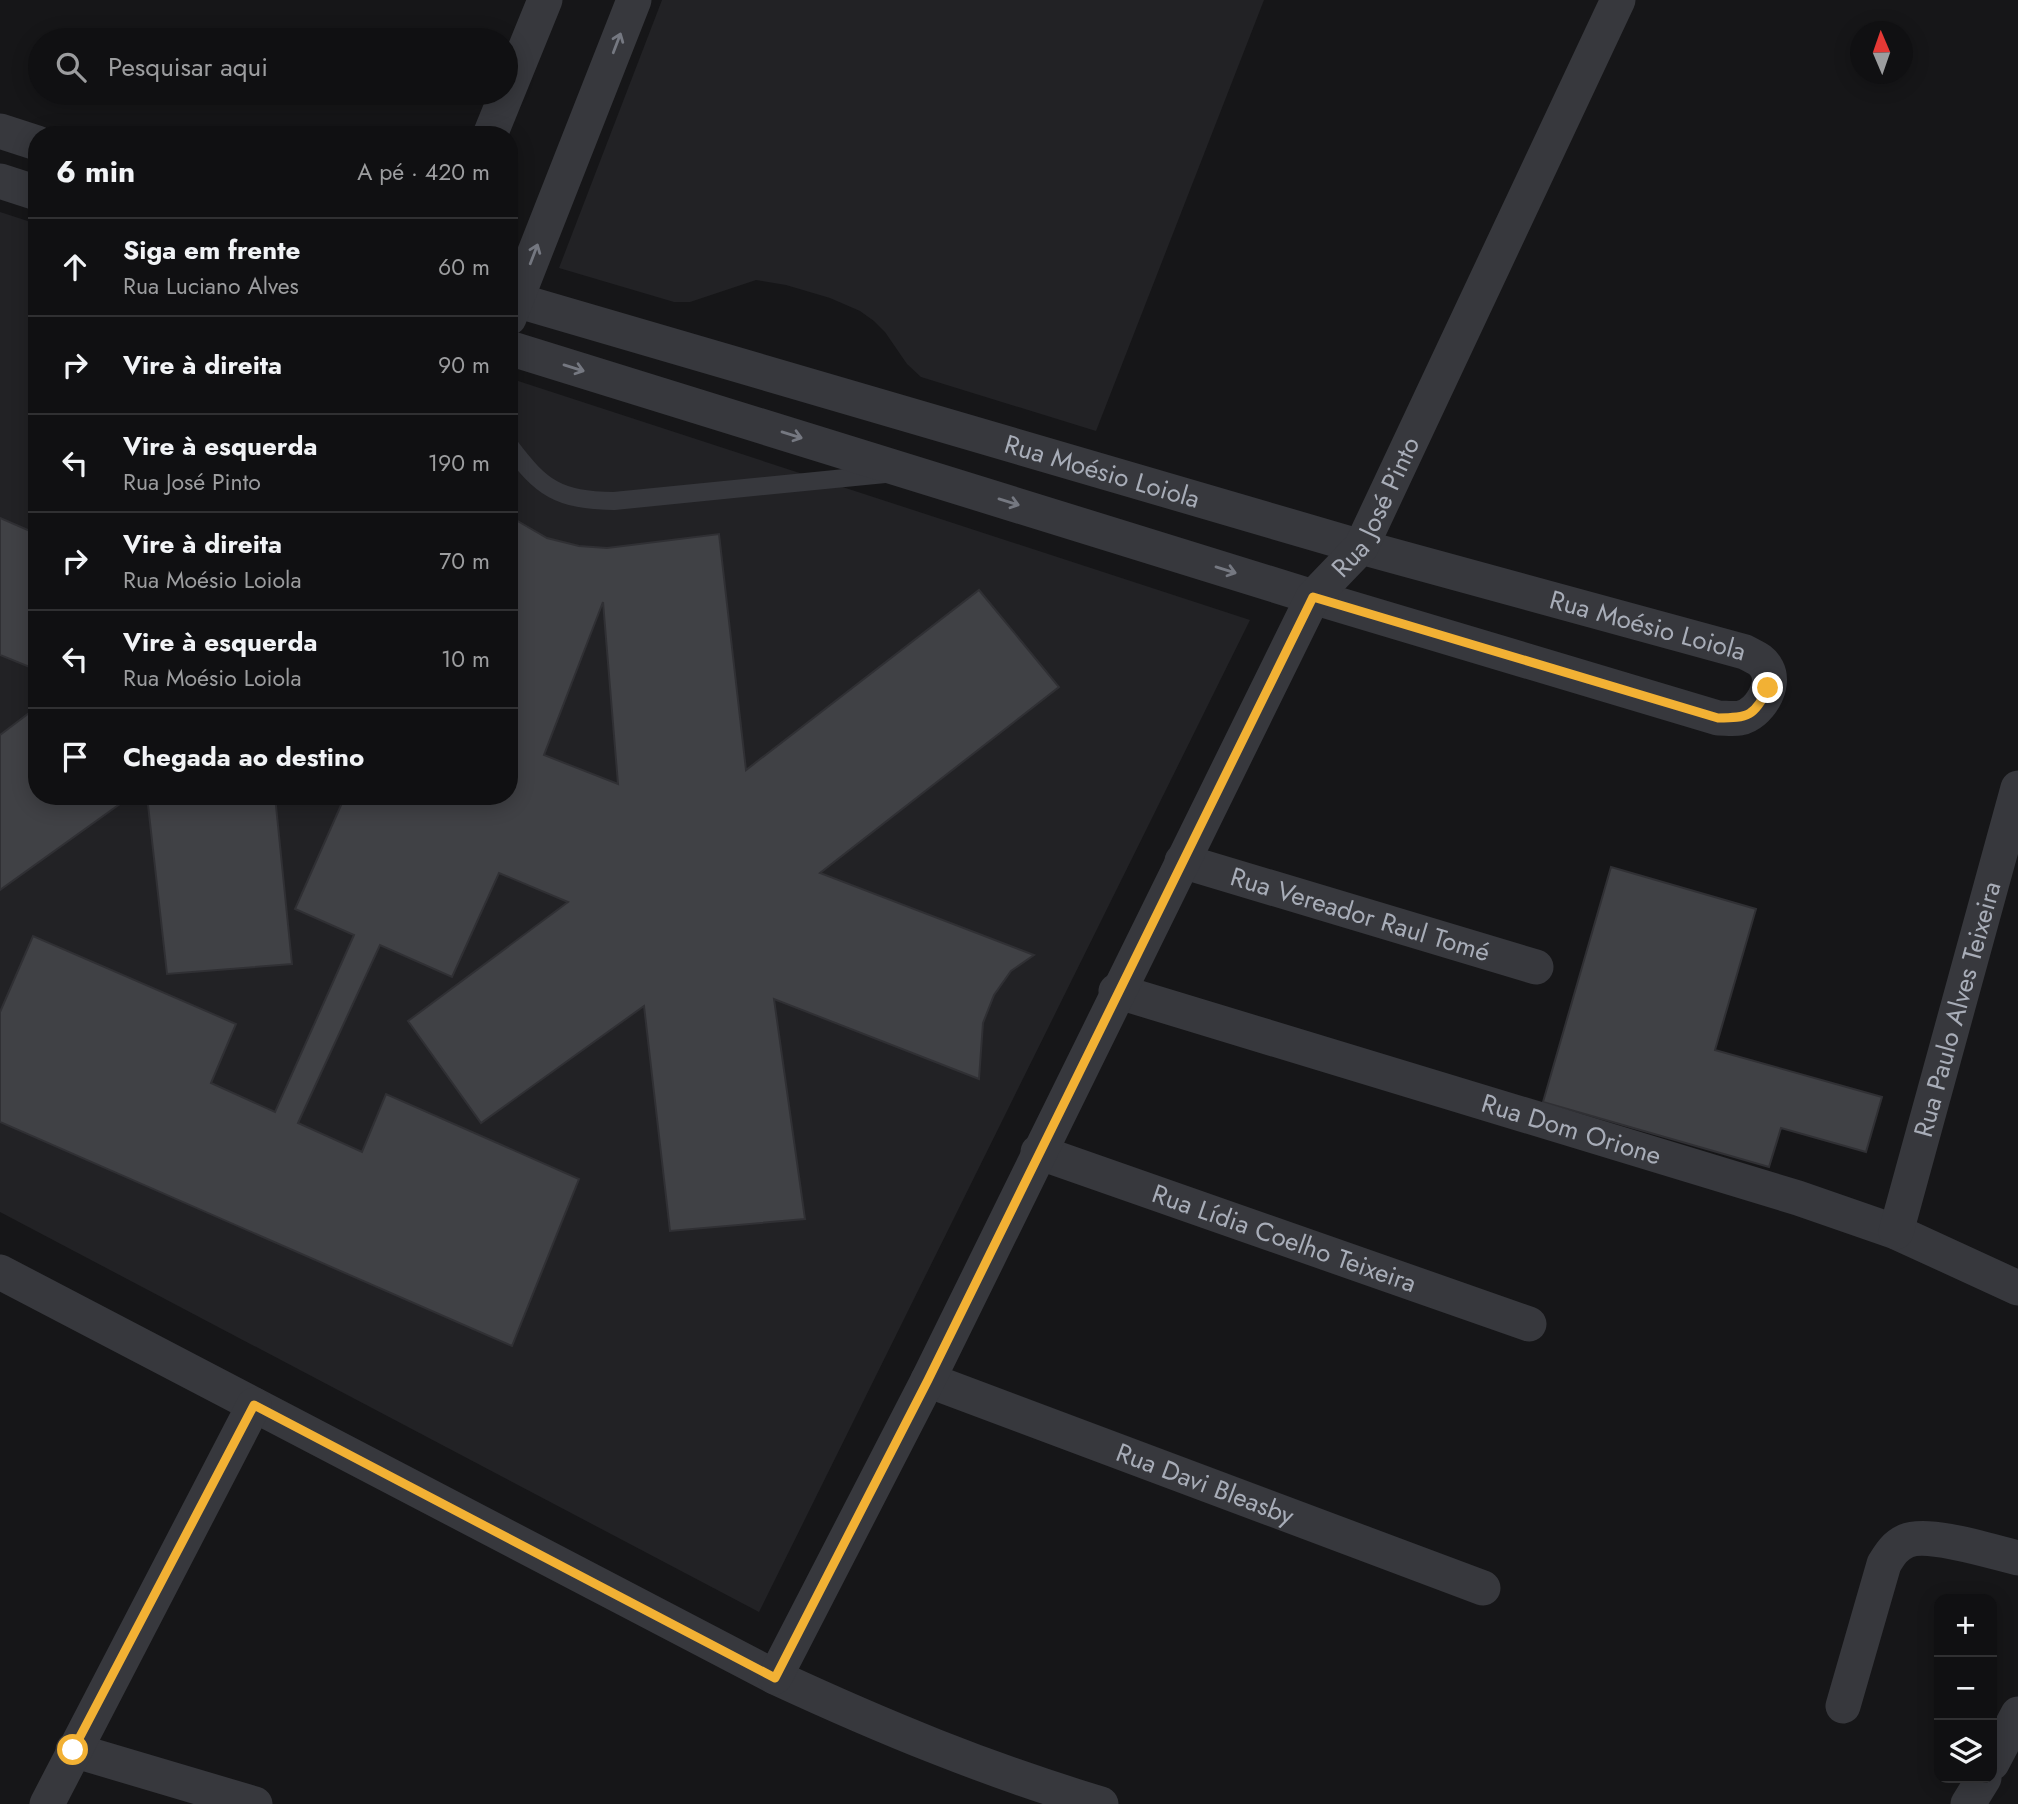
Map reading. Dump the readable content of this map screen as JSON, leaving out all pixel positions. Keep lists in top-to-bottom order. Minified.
{"streets":{"street":["Rua Moésio Loiola","Rua José Pinto","Rua Vereador Raul Tomé","Rua Paulo Alves Teixeira","Rua Dom Orione","Rua Lídia Coelho Teixeira","Rua Davi Bleasby"]},"crossings":[["Rua Moésio Loiola","Rua José Pinto"],["Rua José Pinto","Rua Vereador Raul Tomé"],["Rua José Pinto","Rua Dom Orione"],["Rua José Pinto","Rua Lídia Coelho Teixeira"],["Rua José Pinto","Rua Davi Bleasby"],["Rua Paulo Alves Teixeira","Rua Dom Orione"]],"north":"top","page":{"search":"Pesquisar aqui","heading":["6 min","A pé · 420 m"],"list":[["Siga em frente","Rua Luciano Alves","60 m"],["Vire à direita","90 m"],["Vire à esquerda","Rua José Pinto","190 m"],["Vire à direita","Rua Moésio Loiola","70 m"],["Vire à esquerda","Rua Moésio Loiola","10 m"],"Chegada ao destino"],"map_buttons":["+","−"]}}
